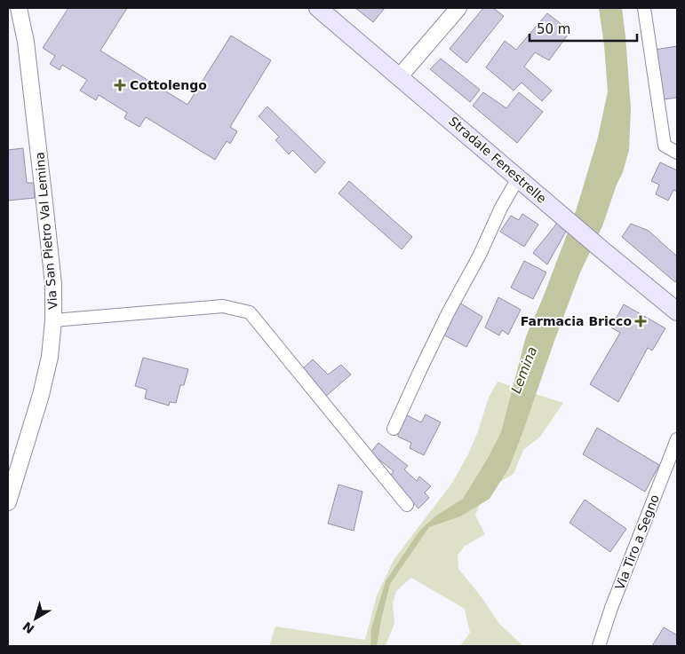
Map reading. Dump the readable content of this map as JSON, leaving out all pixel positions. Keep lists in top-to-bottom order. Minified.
{"streets":{"main road":["Stradale Fenestrelle"],"street":["Via San Pietro Val Lemina","Via Tiro a Segno"]},"water":["Lemina"],"places":{"health":["Cottolengo","Farmacia Bricco"]},"scale_bar":"50 m","north":"bottom left"}
